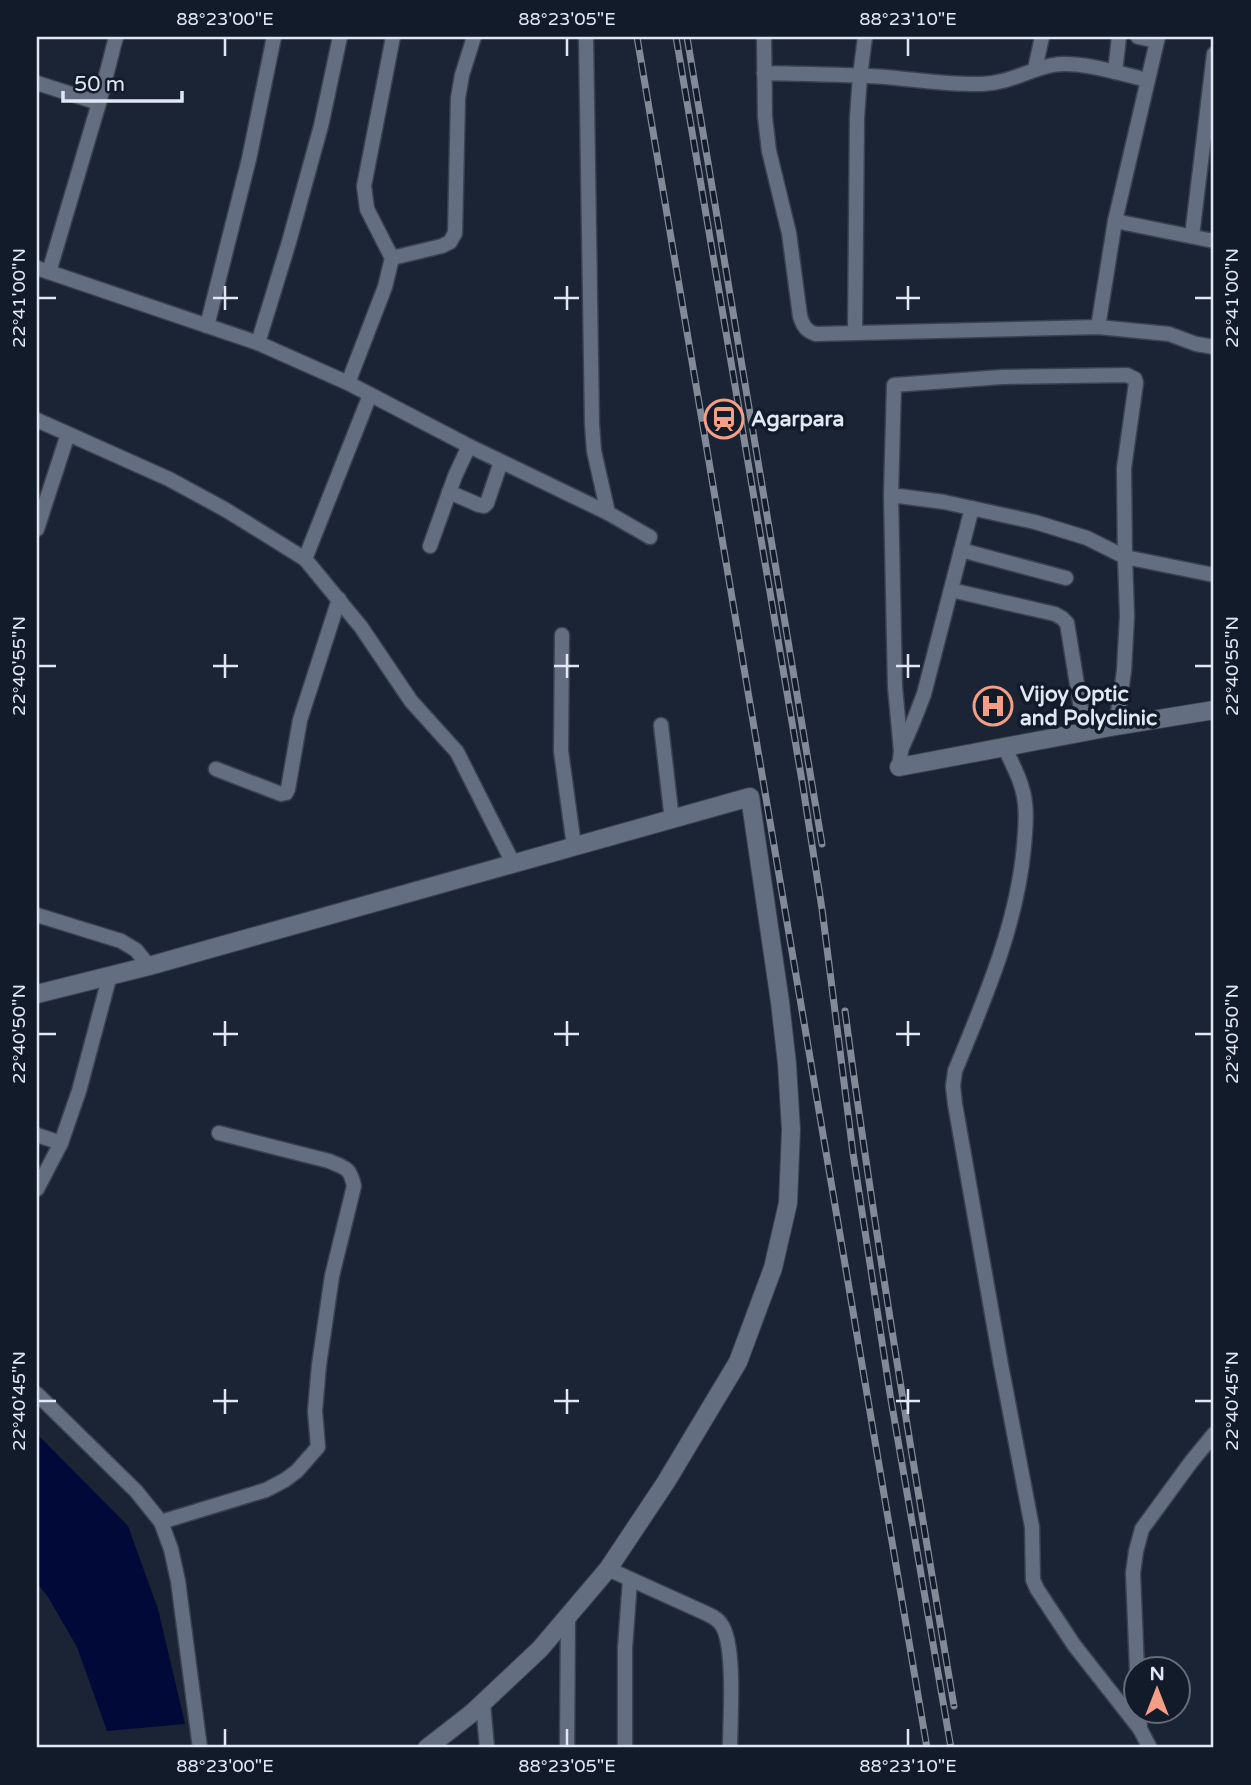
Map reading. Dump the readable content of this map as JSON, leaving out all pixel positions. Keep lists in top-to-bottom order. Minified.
{"places":{"station":["Agarpara"],"hospital":["Vijoy Optic and Polyclinic"]},"scale_bar":"50 m","north":"top","coordinates":["88°23'00\"E","88°23'05\"E","88°23'10\"E","22°41'00\"N","22°40'55\"N","22°40'50\"N","22°40'45\"N"]}
